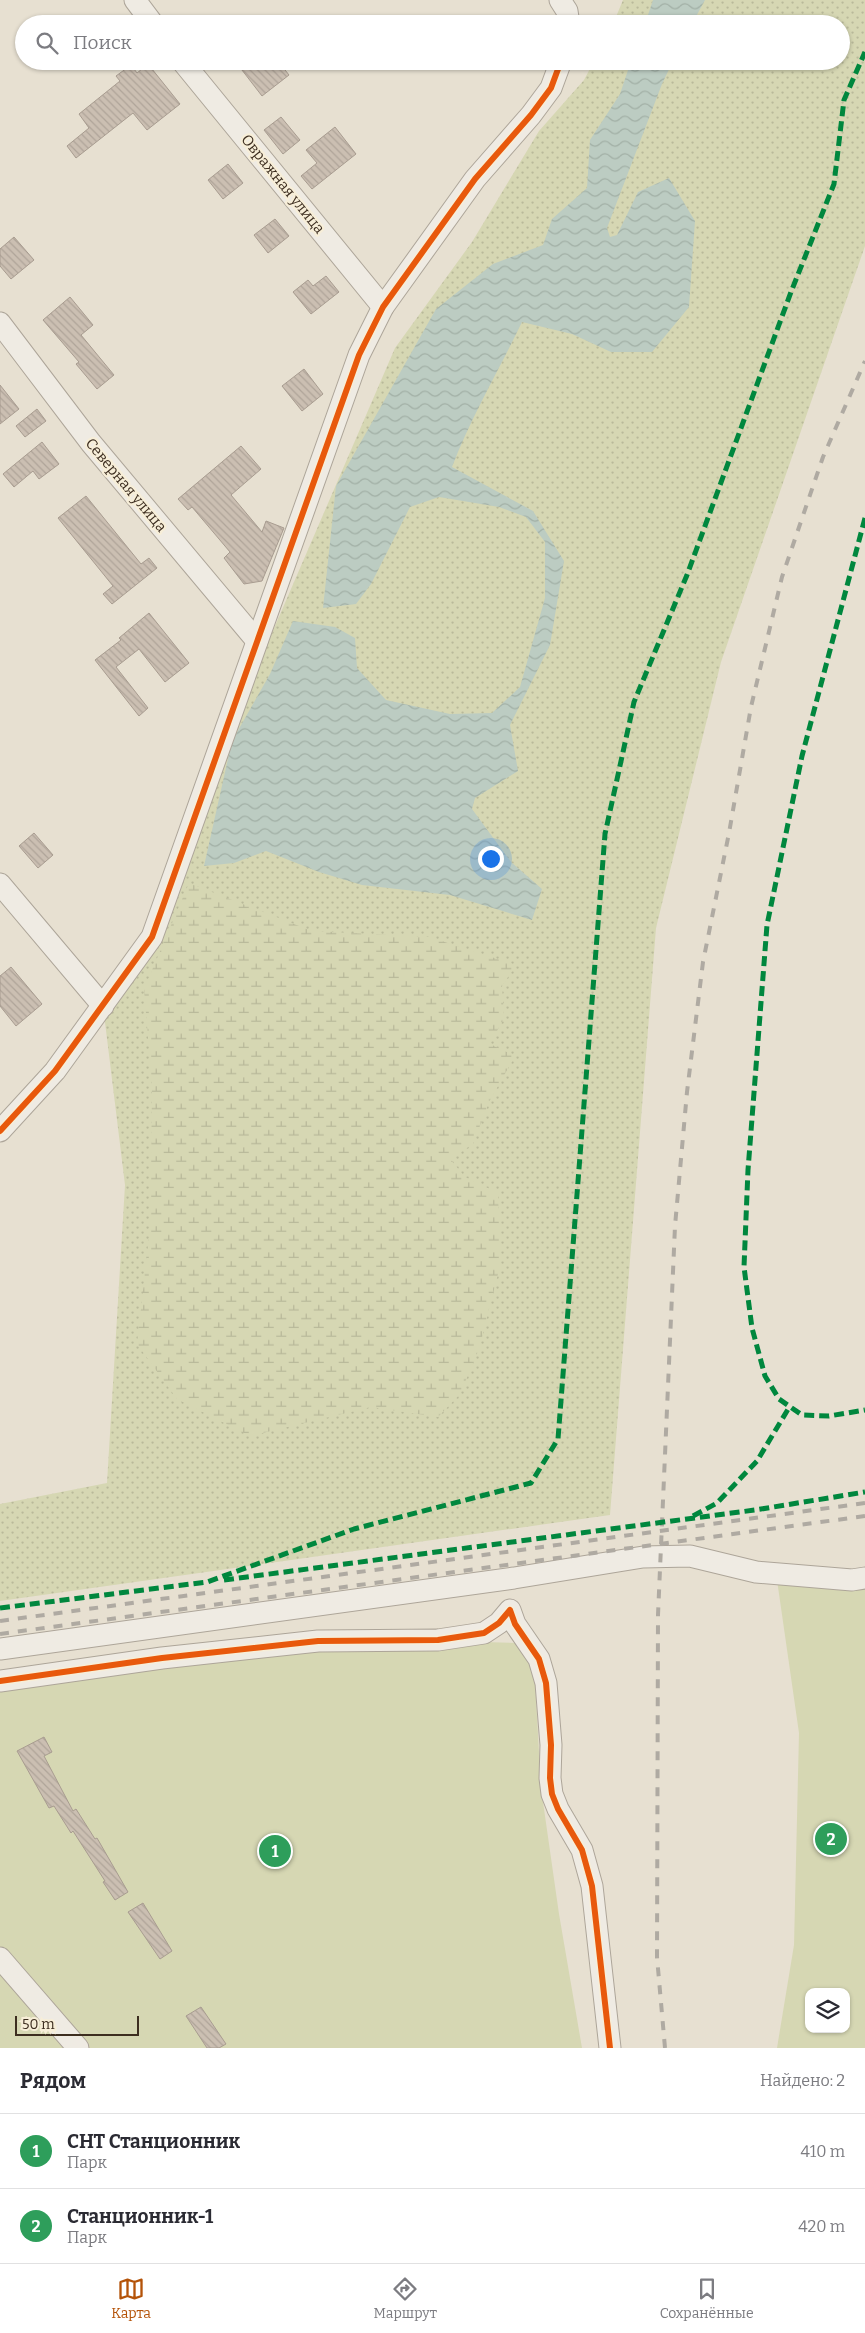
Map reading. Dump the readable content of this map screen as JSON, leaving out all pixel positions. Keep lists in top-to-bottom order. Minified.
{"streets":{"street":["Овражная улица","Северная улица"]},"scale_bar":"50 m","page":{"search":"Поиск","pins":["2","1"],"scale":"50 m","heading":["Рядом","Найдено: 2"],"list":[{"mark":"1","name":"СНТ Станционник","note":"Парк","value":"410 m"},{"mark":"2","name":"Станционник-1","note":"Парк","value":"420 m"}],"nav":["Карта","Маршрут","Сохранённые"]}}
